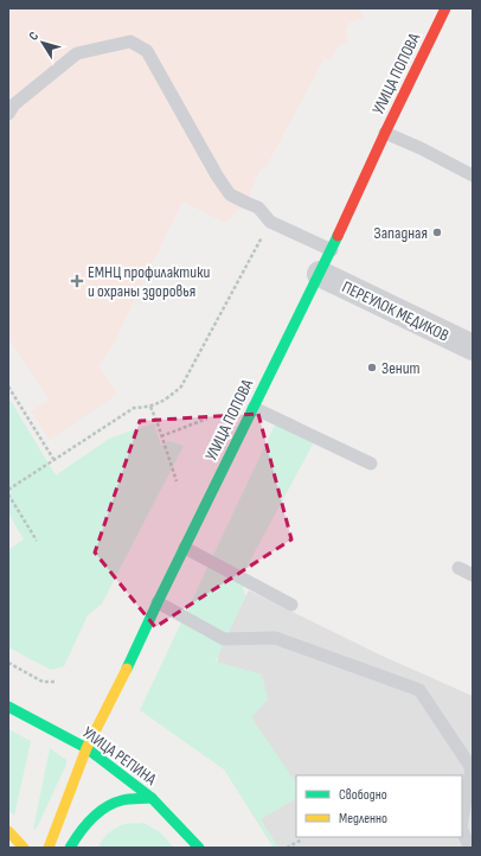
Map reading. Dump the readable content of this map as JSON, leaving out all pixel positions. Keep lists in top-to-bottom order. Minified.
{"streets":{"street":["УЛИЦА ПОПОВА","ПЕРЕУЛОК МЕДИКОВ","УЛИЦА РЕПИНА"]},"crossings":[["УЛИЦА ПОПОВА","ПЕРЕУЛОК МЕДИКОВ"],["УЛИЦА ПОПОВА","УЛИЦА РЕПИНА"]],"places":{"other":["Западная","Зенит"],"health":["ЕМНЦ профилактики и охраны здоровья"]},"legend":["Свободно","Медленно"],"north":"top left"}
